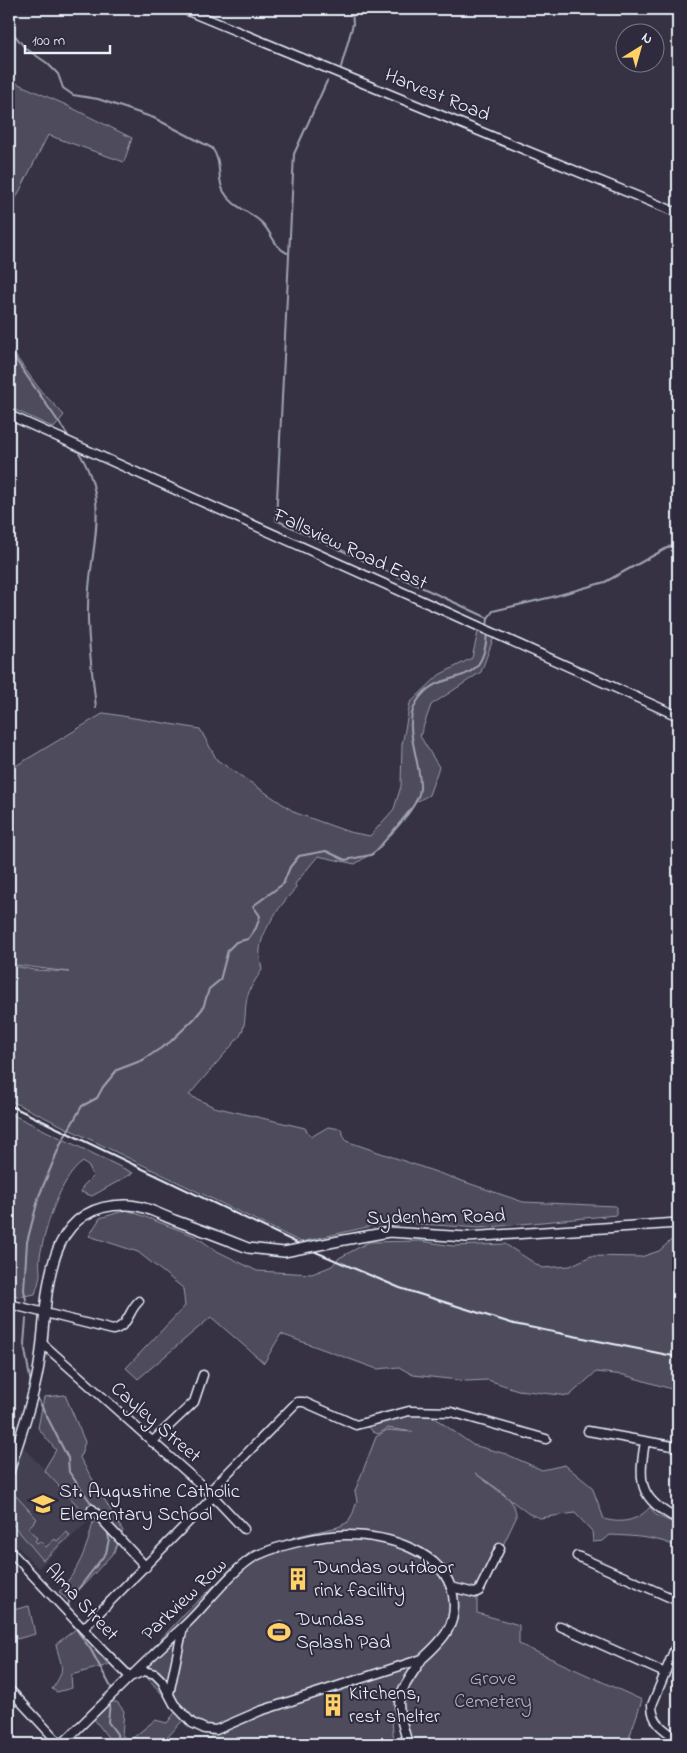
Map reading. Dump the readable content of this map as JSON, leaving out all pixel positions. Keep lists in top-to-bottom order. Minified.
{"streets":{"main road":["Sydenham Road"],"street":["Harvest Road","Fallsview Road East","Cayley Street","Parkview Row","Alma Street"]},"crossings":[["Sydenham Road","Cayley Street"],["Parkview Row","Alma Street"]],"parks":["Grove Cemetery"],"places":{"school or university":["St. Augustine Catholic Elementary School"],"building":["Dundas outdoor rink facility","Kitchens, rest shelter"],"sports":["Dundas Splash Pad"]},"scale_bar":"100 m","north":"top right"}
